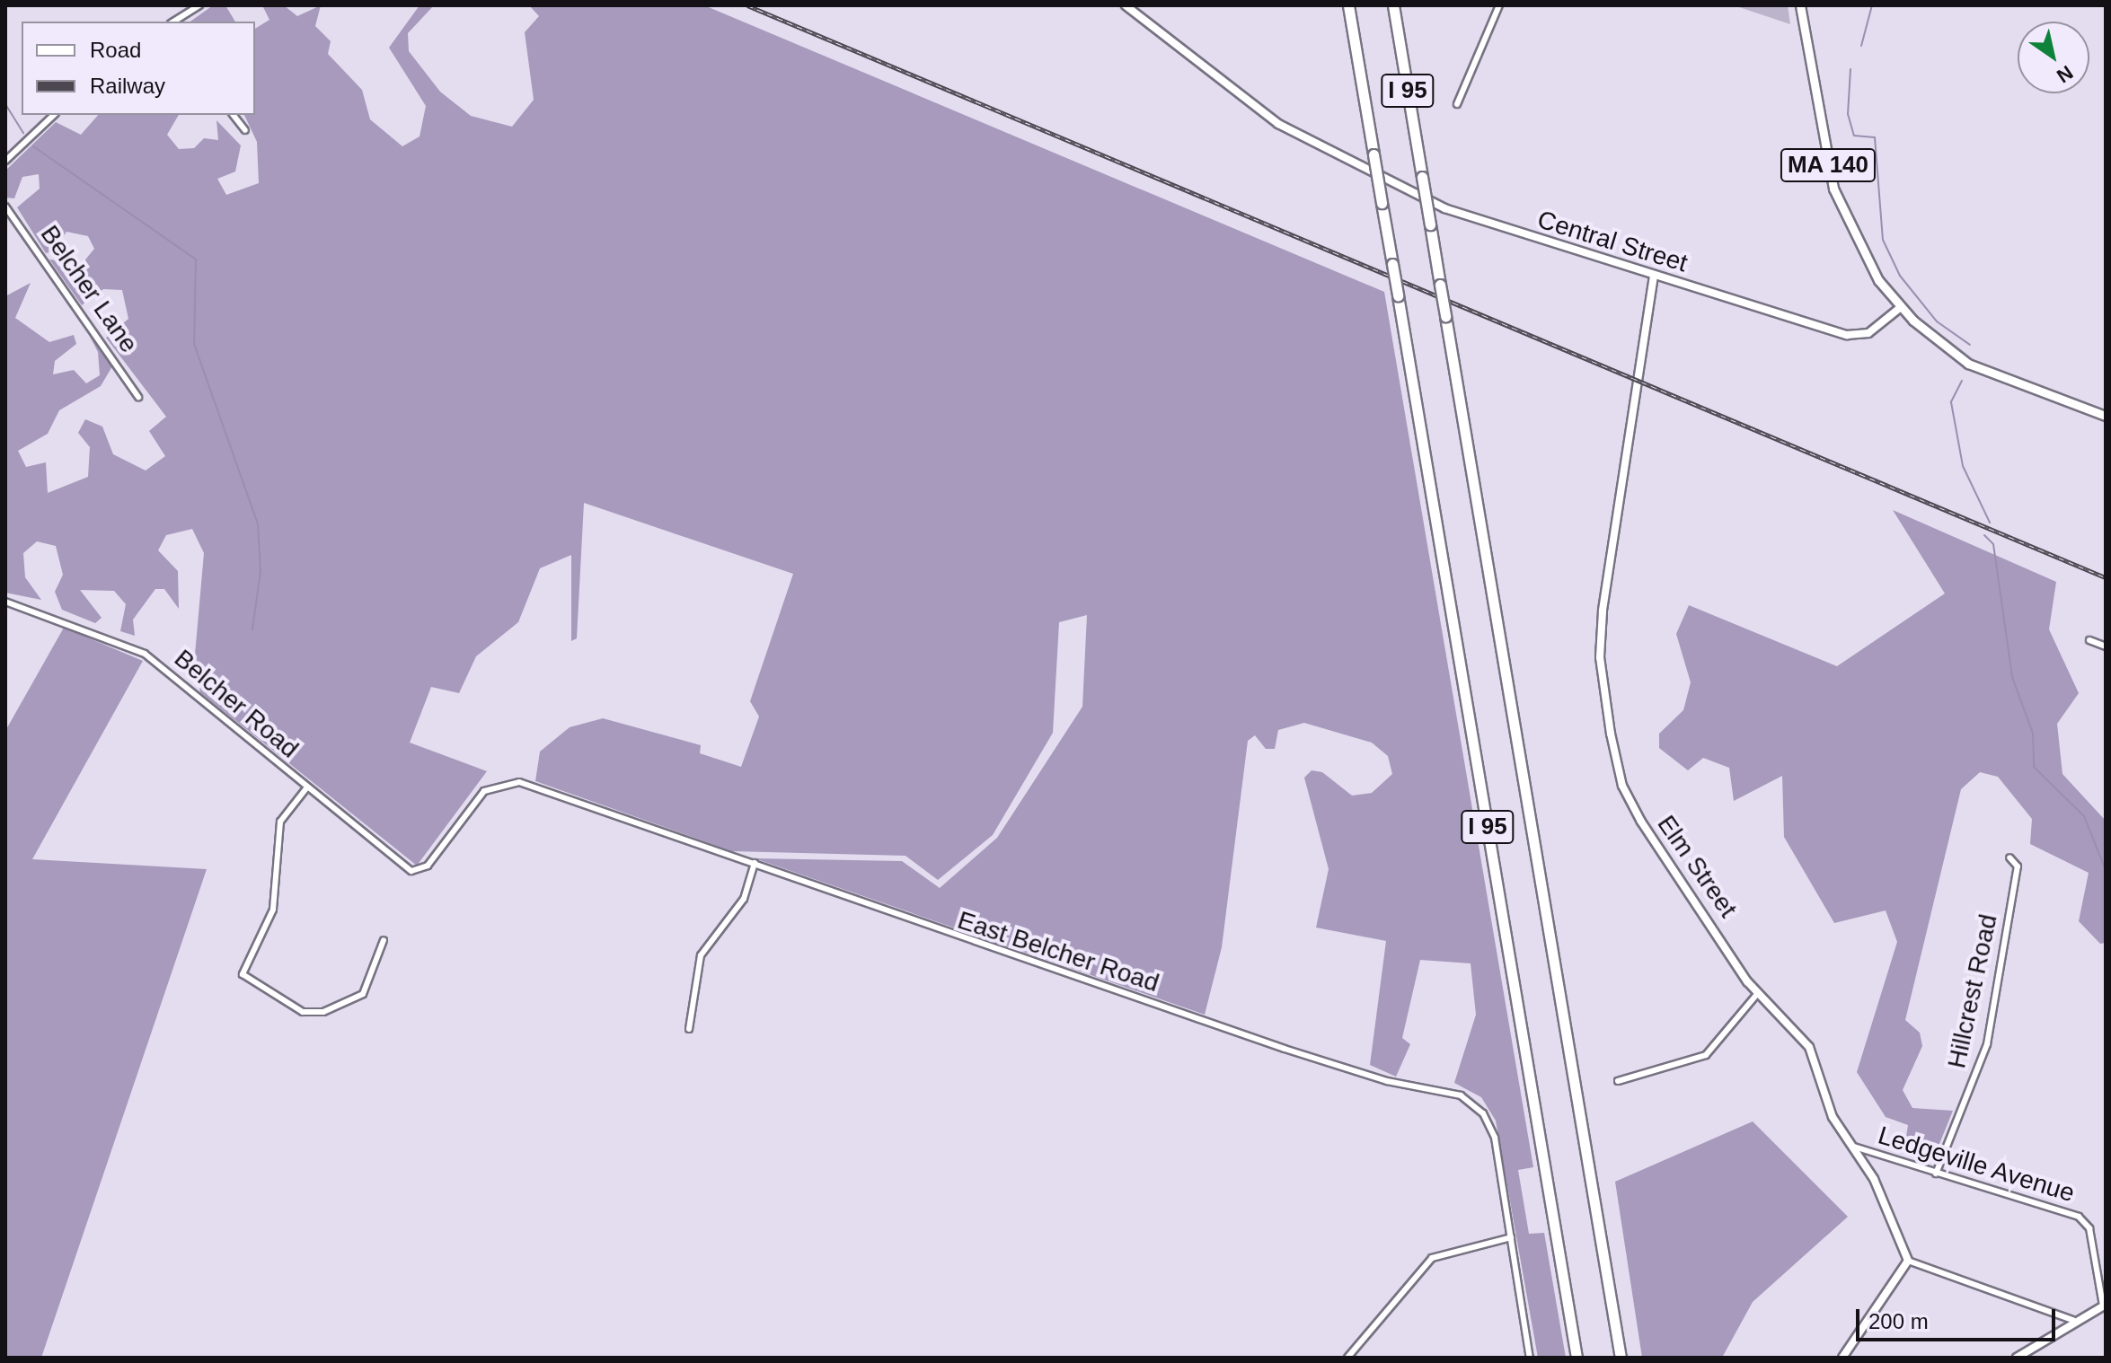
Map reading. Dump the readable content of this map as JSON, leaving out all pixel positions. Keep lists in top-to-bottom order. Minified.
{"streets":{"highway":["I 95"],"main road":["MA 140"],"street":["Central Street","Belcher Lane","Belcher Road","Elm Street","East Belcher Road","Hillcrest Road","Ledgeville Avenue"]},"crossings":[["MA 140","Central Street"],["Central Street","Elm Street"],["Belcher Road","East Belcher Road"],["Elm Street","Ledgeville Avenue"],["Hillcrest Road","Ledgeville Avenue"]],"legend":["Road","Railway"],"scale_bar":"200 m","north":"bottom right"}
